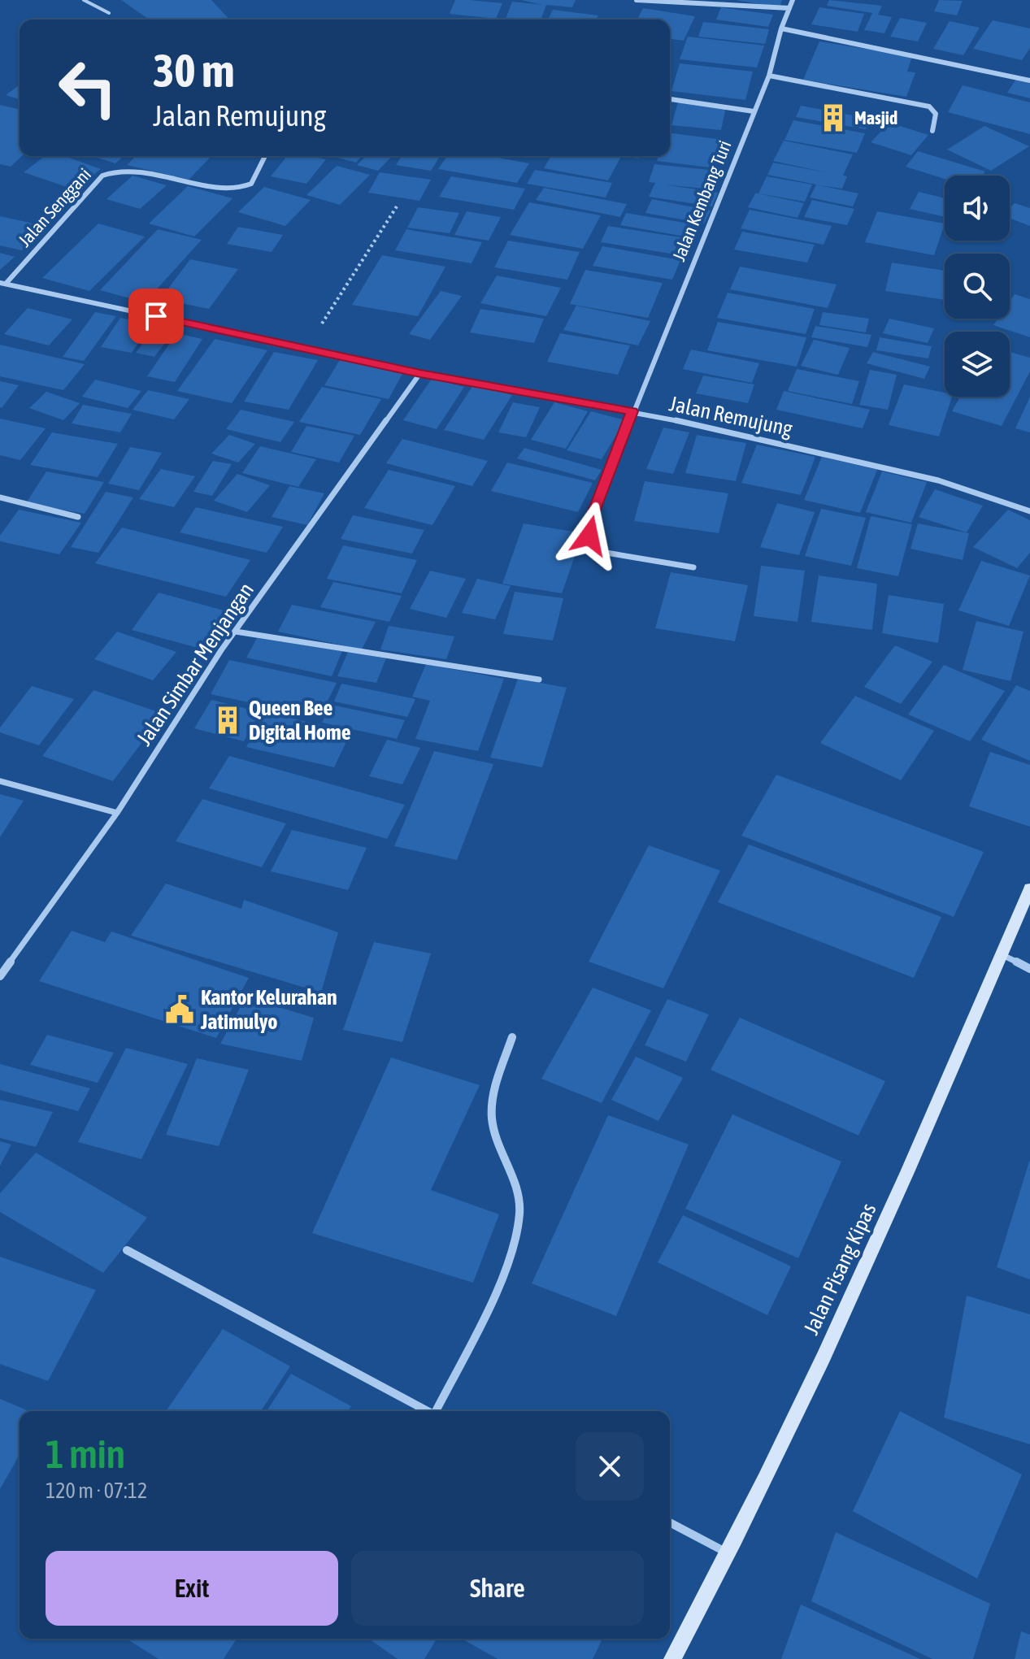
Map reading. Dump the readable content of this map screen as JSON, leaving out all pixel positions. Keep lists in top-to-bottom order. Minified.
{"streets":{"street":["Jalan Kembang Turi","Jalan Senggani","Jalan Remujung","Jalan Simbar Menjangan","Jalan Pisang Kipas"]},"crossings":[["Jalan Kembang Turi","Jalan Remujung"],["Jalan Senggani","Jalan Remujung"],["Jalan Remujung","Jalan Simbar Menjangan"]],"places":{"building":["Masjid","Queen Bee Digital Home"],"public building":["Kantor Kelurahan Jatimulyo"]},"page":{"turn":["30 m","Jalan Remujung"],"heading":["1 min","120 m · 07:12"],"buttons":["Exit","Share"]}}
